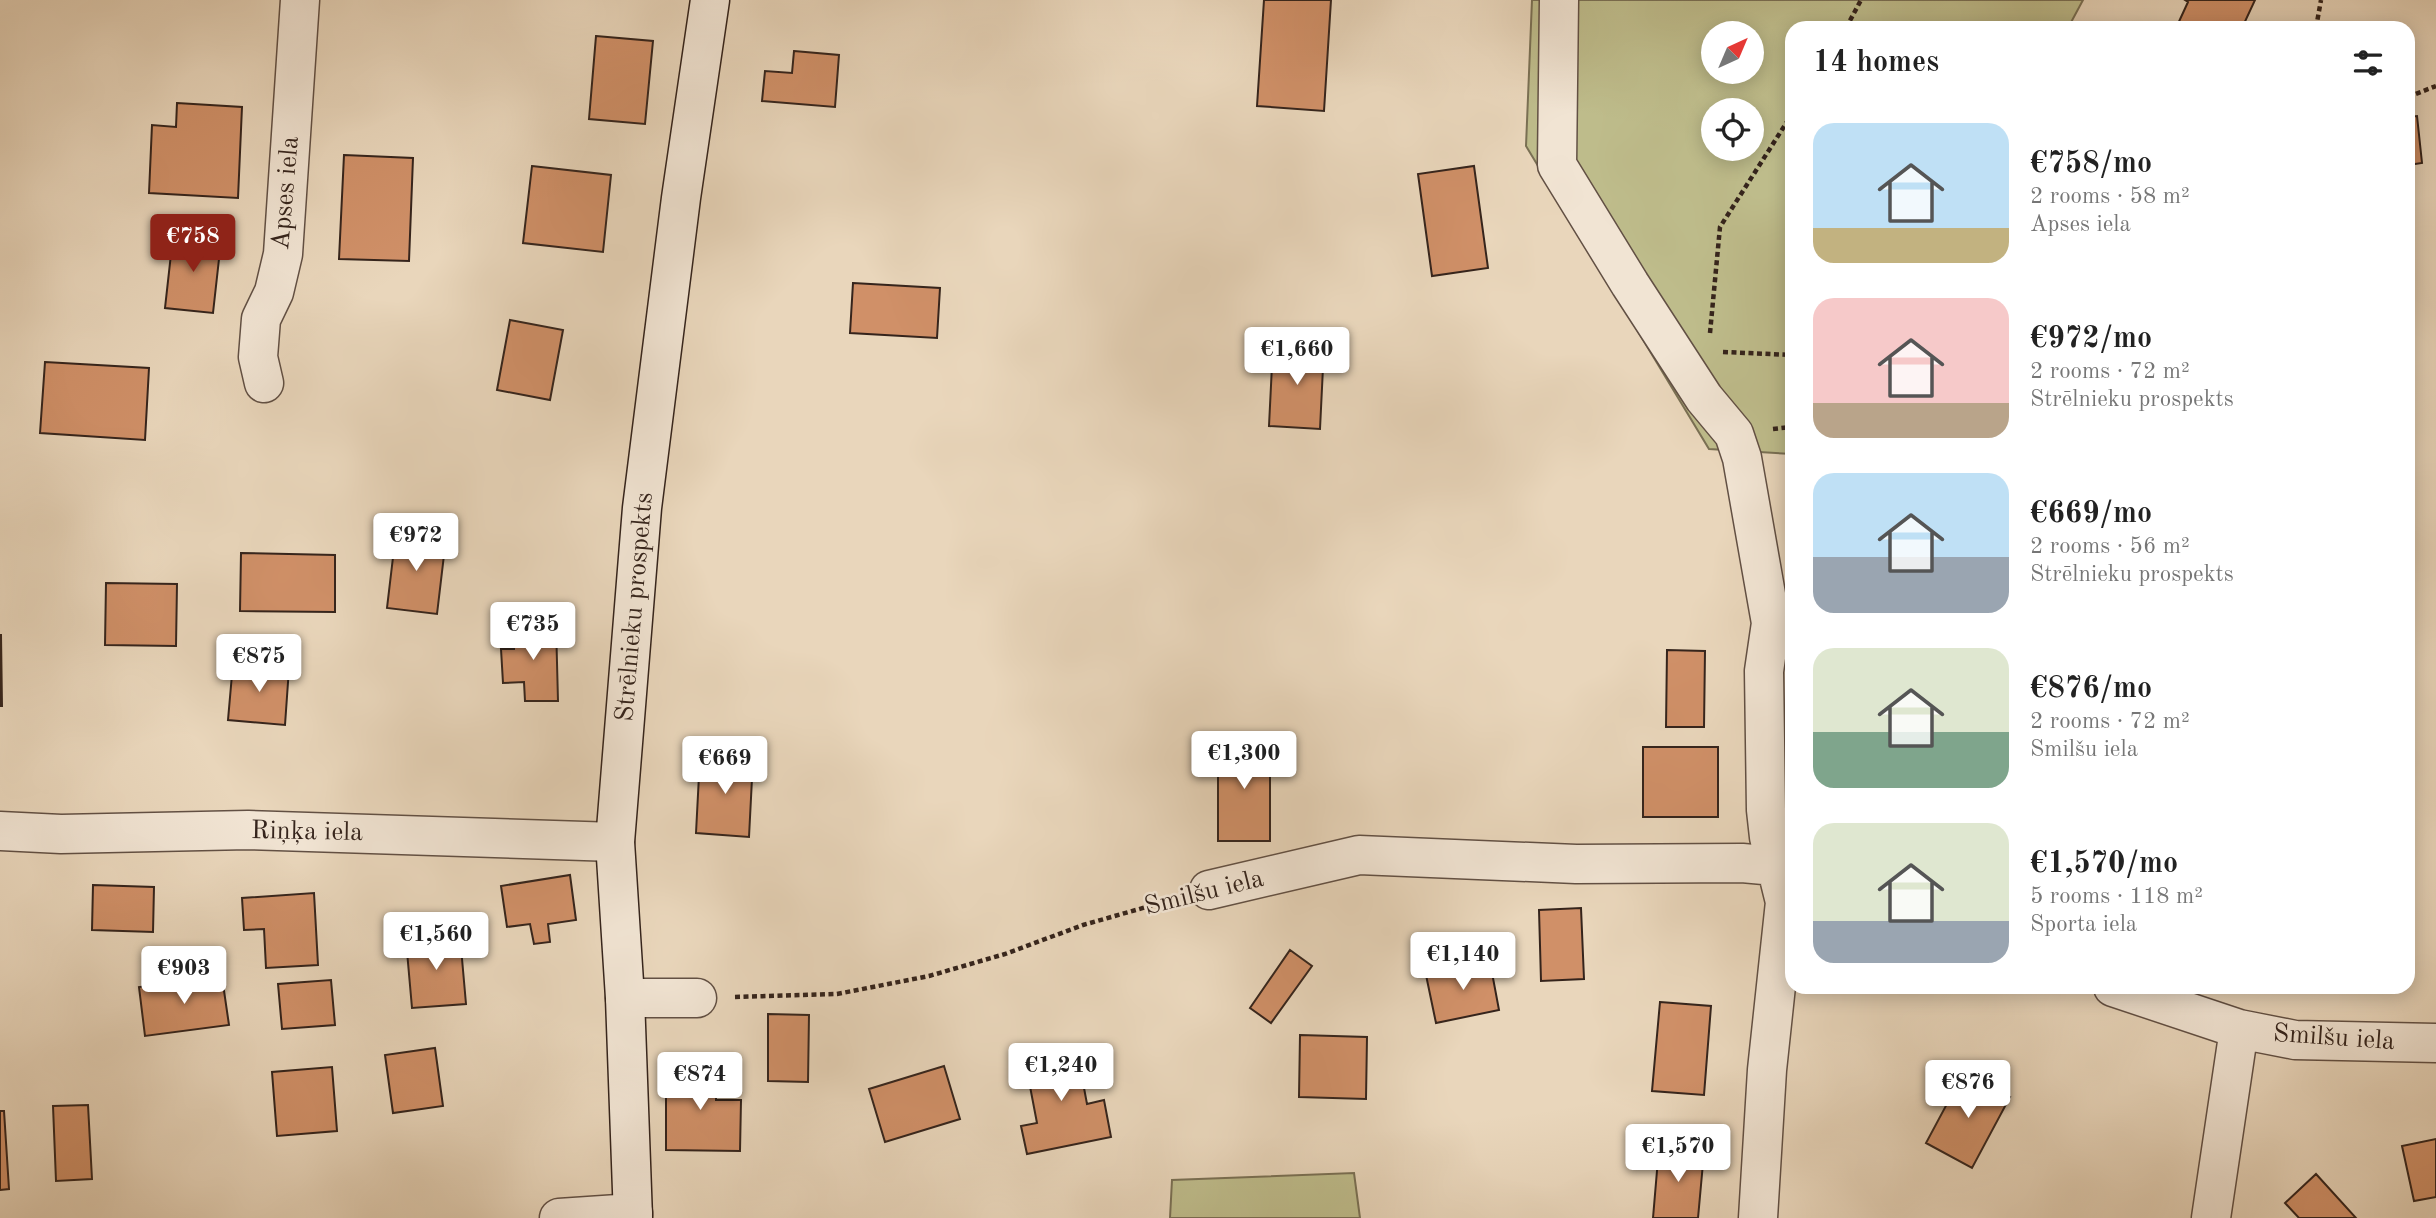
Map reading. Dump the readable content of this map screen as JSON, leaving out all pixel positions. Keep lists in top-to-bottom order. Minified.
{"streets":{"street":["Apses iela","Strēlnieku prospekts","Riņķa iela","Smilšu iela"]},"crossings":[["Strēlnieku prospekts","Riņķa iela"]],"north":"top right","page":{"heading":"14 homes","list":[{"name":"€758/mo","note":"2 rooms · 58 m² · Apses iela"},{"name":"€972/mo","note":"2 rooms · 72 m² · Strēlnieku prospekts"},{"name":"€669/mo","note":"2 rooms · 56 m² · Strēlnieku prospekts"},{"name":"€876/mo","note":"2 rooms · 72 m² · Smilšu iela"},{"name":"€1,570/mo","note":"5 rooms · 118 m² · Sporta iela"}],"price":["€758","€1,660","€972","€735","€875","€1,300","€669","€1,560","€1,140","€903","€1,240","€874","€876","€1,570"]}}
